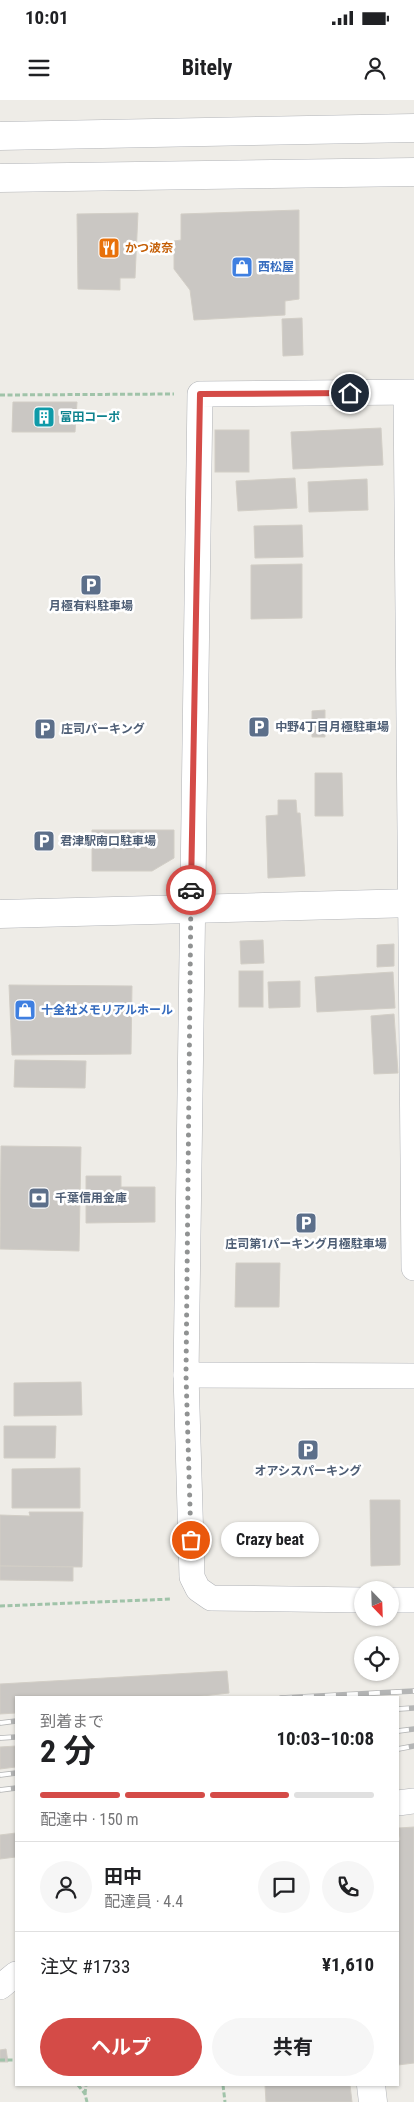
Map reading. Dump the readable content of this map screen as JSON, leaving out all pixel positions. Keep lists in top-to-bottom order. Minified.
{"places":{"restaurant":["かつ波奈"],"shop":["西松屋","十全社メモリアルホール"],"building":["富田コーポ"],"parking":["月極有料駐車場","中野4丁目月極駐車場","庄司パーキング","君津駅南口駐車場","庄司第1パーキング月極駐車場","オアシスパーキング"],"bank":["千葉信用金庫"],"other":["Crazy beat"]},"north":"bottom right","page":{"status":"10:01","header":"Bitely","bubble":"Crazy beat","heading":["2 分","到着まで","10:03–10:08"],"panel":["田中","配達員 · 4.4","注文 #1733","¥1,610"],"bar":"配達中 · 150 m","buttons":["ヘルプ","共有"]}}
